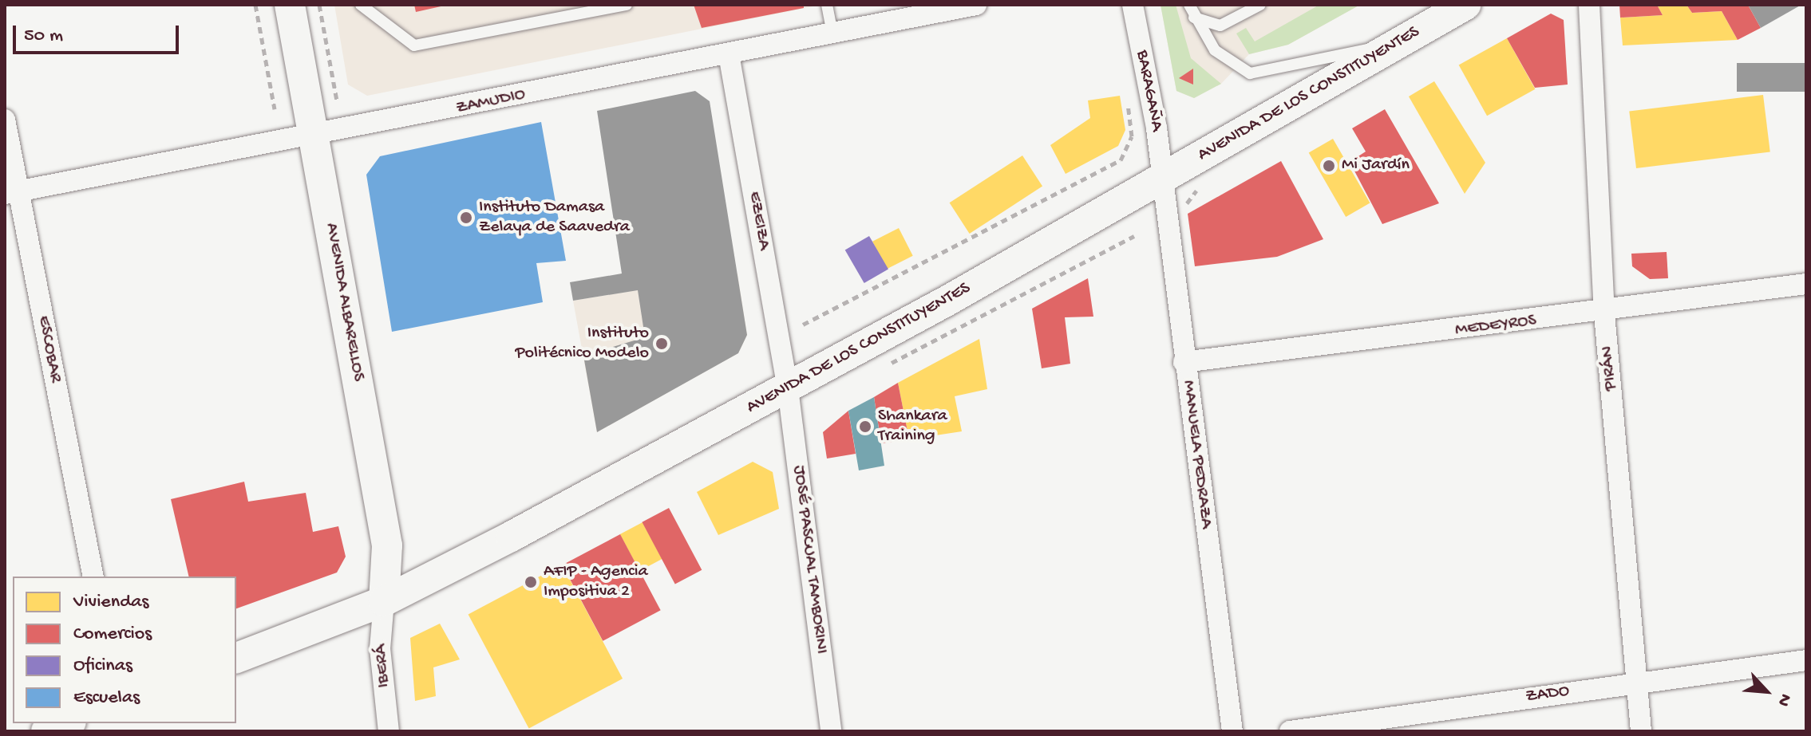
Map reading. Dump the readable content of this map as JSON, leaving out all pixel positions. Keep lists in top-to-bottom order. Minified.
{"streets":{"main road":["AVENIDA DE LOS CONSTITUYENTES","AVENIDA ALBARELLOS"],"street":["BARAGAÑA","ZAMUDIO","EZEIZA","MEDEYROS","ESCOBAR","PIRÁN","MANUELA PEDRAZA","JOSÉ PASCUAL TAMBORINI","IBERÁ","ZADO"]},"crossings":[["BARAGAÑA","AVENIDA DE LOS CONSTITUYENTES"],["BARAGAÑA","MANUELA PEDRAZA"],["AVENIDA DE LOS CONSTITUYENTES","EZEIZA"],["AVENIDA DE LOS CONSTITUYENTES","AVENIDA ALBARELLOS"],["AVENIDA DE LOS CONSTITUYENTES","MANUELA PEDRAZA"],["AVENIDA DE LOS CONSTITUYENTES","JOSÉ PASCUAL TAMBORINI"],["AVENIDA DE LOS CONSTITUYENTES","IBERÁ"],["ZAMUDIO","EZEIZA"],["ZAMUDIO","AVENIDA ALBARELLOS"],["ZAMUDIO","ESCOBAR"],["EZEIZA","JOSÉ PASCUAL TAMBORINI"],["AVENIDA ALBARELLOS","IBERÁ"],["MEDEYROS","PIRÁN"],["MEDEYROS","MANUELA PEDRAZA"],["PIRÁN","ZADO"]],"places":["Mi Jardín","Instituto Damasa Zelaya de Saavedra","Instituto Politécnico Modelo","Shankara Training","AFIP - Agencia Impositiva 2"],"legend":["Viviendas","Comercios","Oficinas","Escuelas"],"scale_bar":"50 m","north":"bottom right"}
